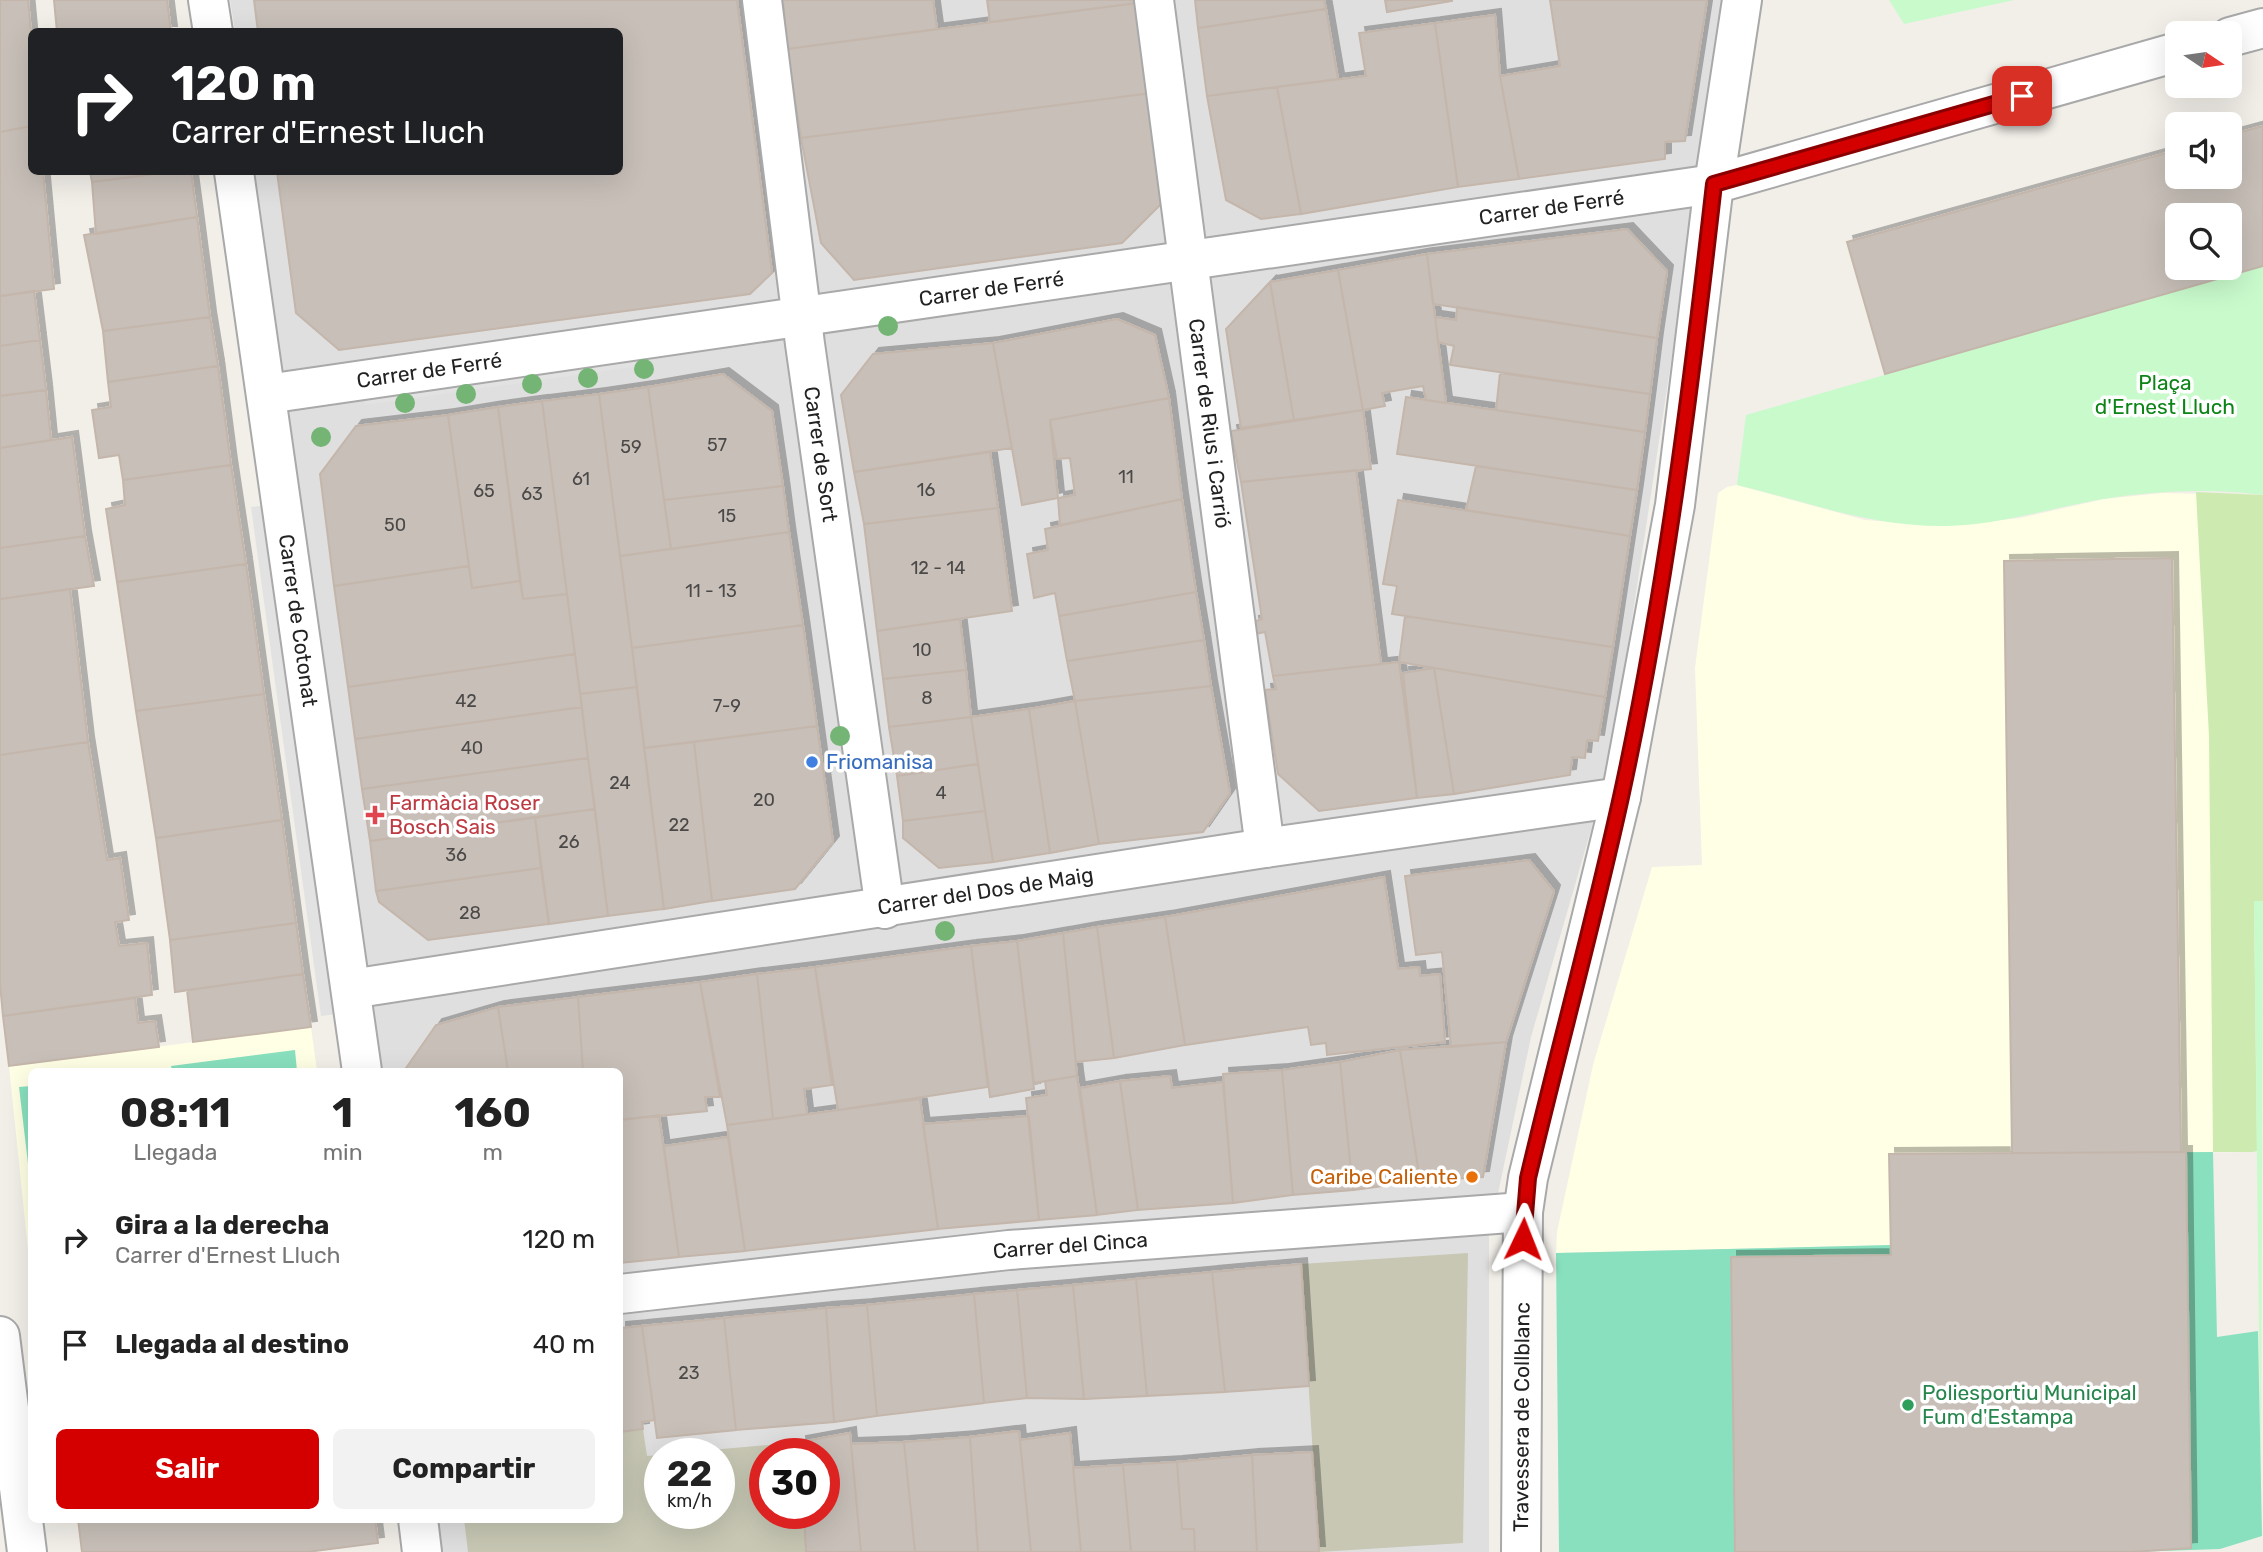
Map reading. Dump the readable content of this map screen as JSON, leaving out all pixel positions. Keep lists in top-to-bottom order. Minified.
{"streets":{"street":["Carrer de Ferré","Carrer de Rius i Carrió","Carrer de Sort","Carrer de Cotonat","Carrer del Dos de Maig","Carrer del Cinca","Travessera de Collblanc"]},"crossings":[["Carrer de Ferré","Carrer de Rius i Carrió"],["Carrer de Ferré","Carrer de Sort"],["Carrer de Ferré","Carrer de Cotonat"],["Carrer de Ferré","Travessera de Collblanc"],["Carrer de Rius i Carrió","Carrer del Dos de Maig"],["Carrer de Sort","Carrer del Dos de Maig"],["Carrer de Cotonat","Carrer del Dos de Maig"],["Carrer del Dos de Maig","Travessera de Collblanc"],["Carrer del Cinca","Travessera de Collblanc"]],"parks":["Plaça d'Ernest Lluch"],"places":{"other":["Friomanisa","Caribe Caliente","Poliesportiu Municipal Fum d'Estampa"],"health":["Farmàcia Roser Bosch Sais"]},"house_numbers":["57","59","11","61","16","65","63","15","50","12 - 14","11 - 13","10","8","42","7-9","40","24","4","20","22","26","36","28","23"],"north":"right","page":{"turn":["120 m","Carrer d'Ernest Lluch"],"eta":["08:11","Llegada","1","min","160","m"],"list":[{"name":"Gira a la derecha","note":"Carrer d'Ernest Lluch","value":"120 m"},{"name":"Llegada al destino","value":"40 m"}],"buttons":["Salir","Compartir"],"speed":"22 km/h","limit":"30"}}
